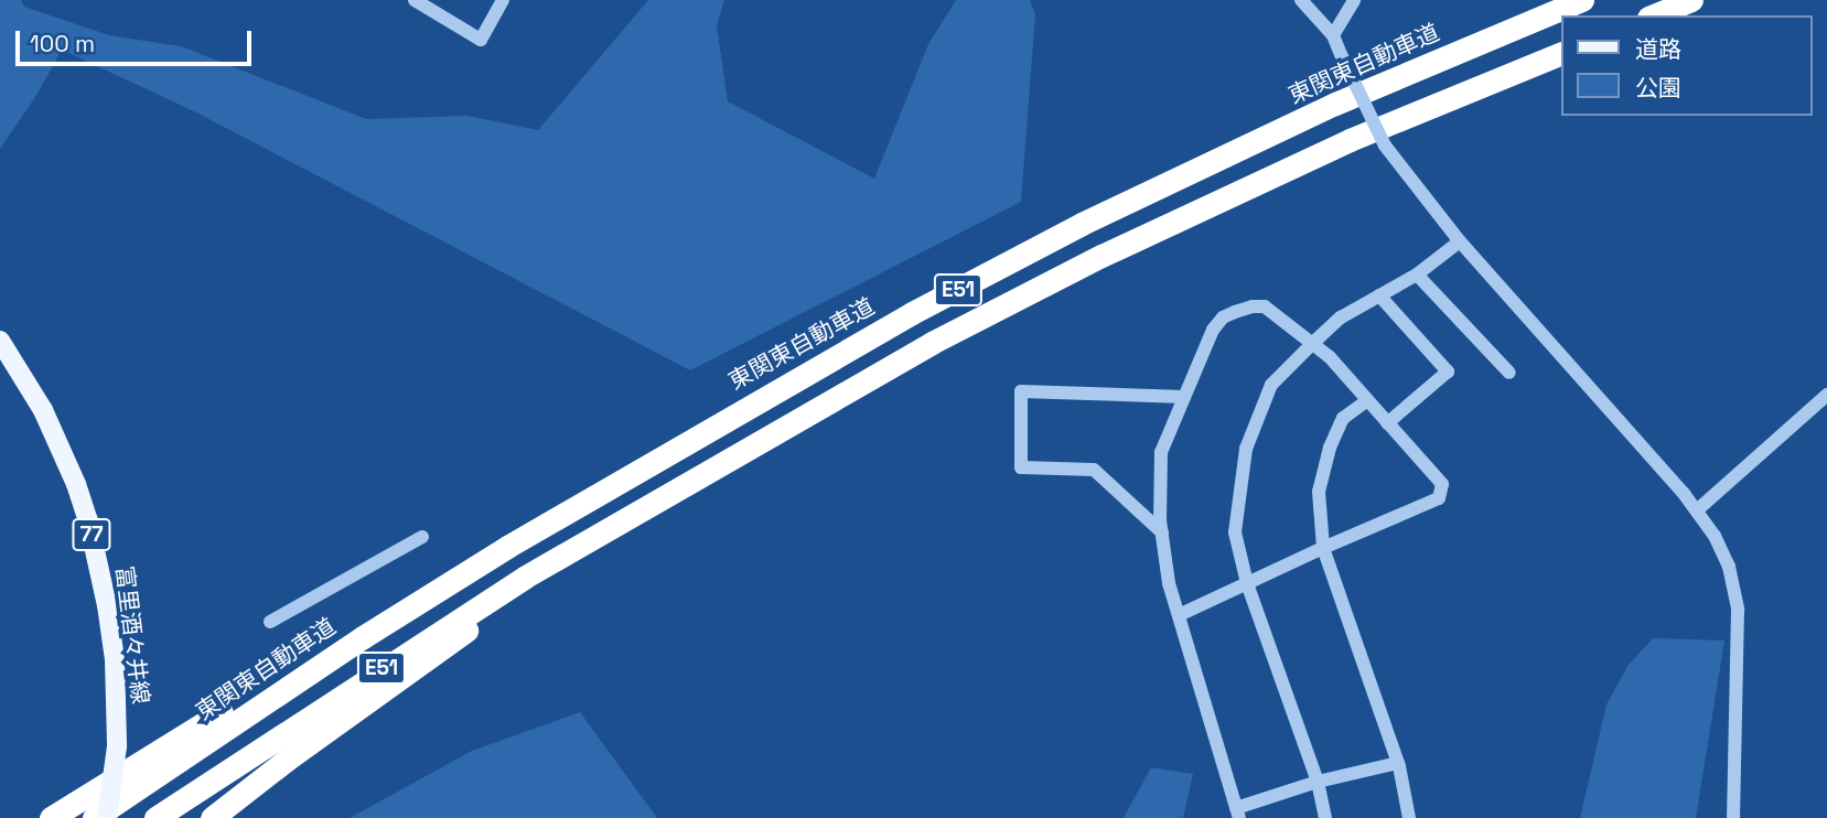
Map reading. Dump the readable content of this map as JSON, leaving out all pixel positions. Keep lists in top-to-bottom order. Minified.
{"streets":{"highway":["東関東自動車道","E51"],"main road":["77","富里酒々井線"]},"legend":["道路","公園"],"scale_bar":"100 m"}
